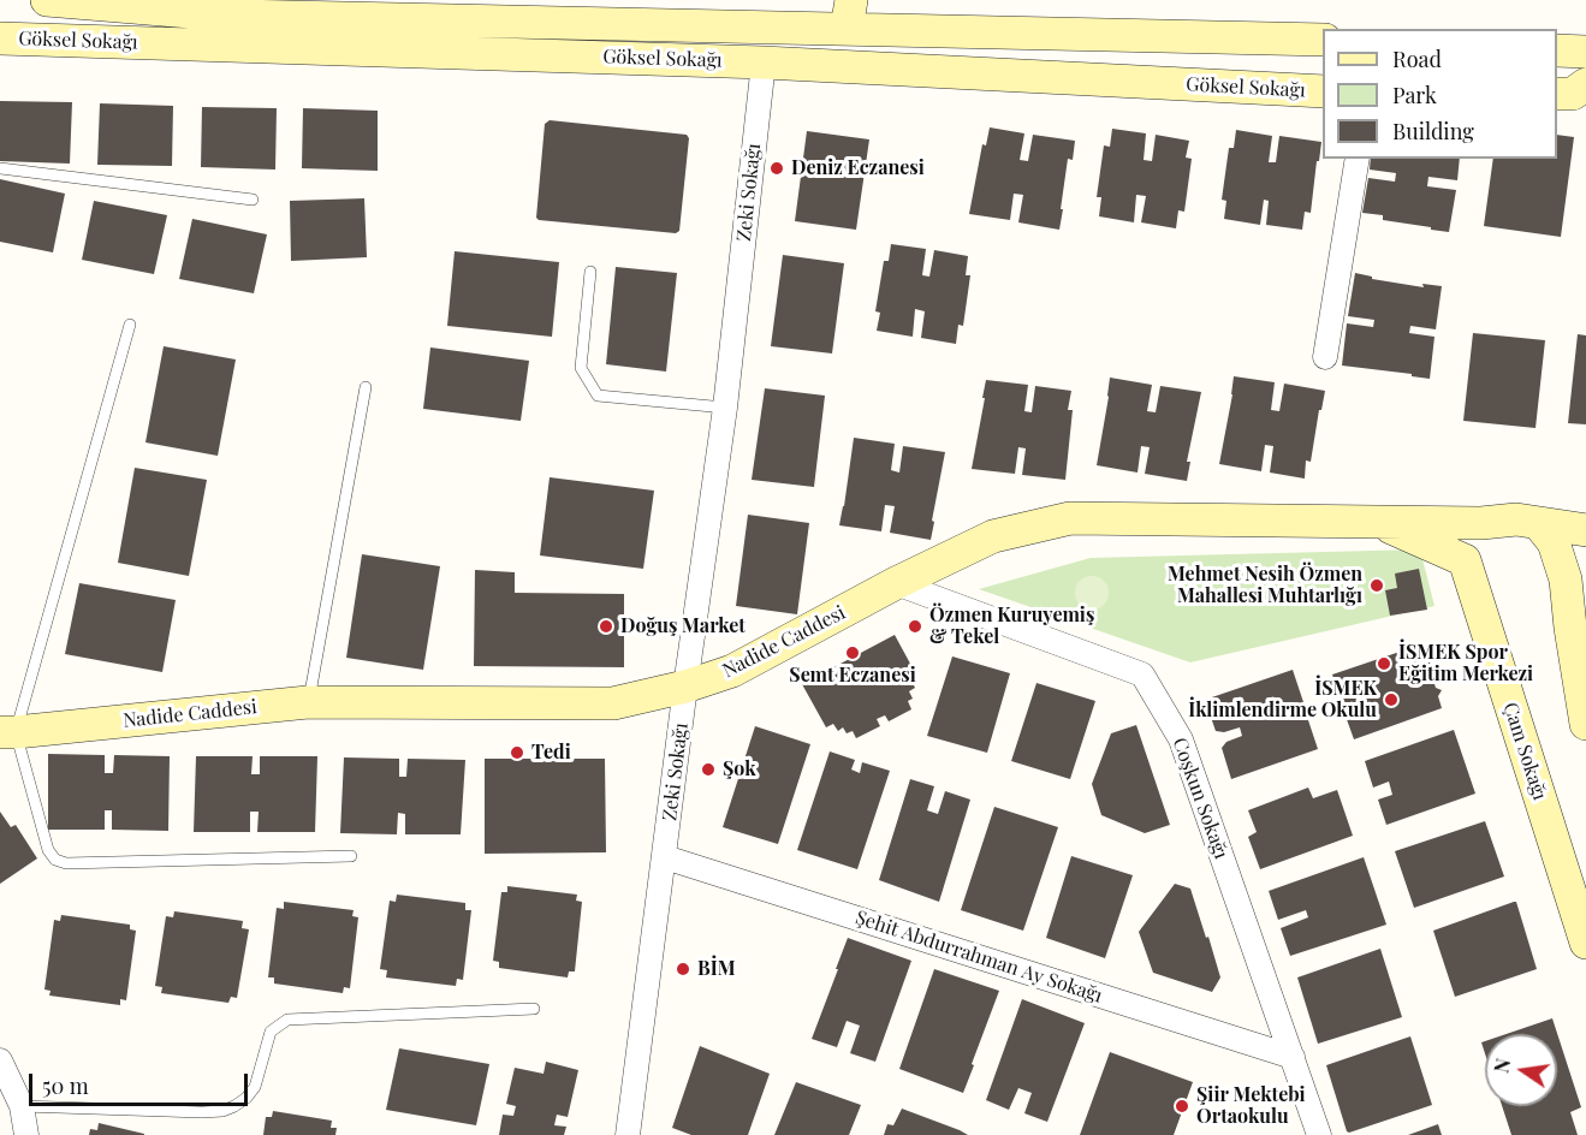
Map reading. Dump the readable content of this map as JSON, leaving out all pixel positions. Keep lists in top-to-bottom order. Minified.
{"streets":{"street":["Göksel Sokağı","Zeki Sokağı","Nadide Caddesi","Çam Sokağı","Coşkun Sokağı","Şehit Abdurrahman Ay Sokağı"]},"crossings":[["Göksel Sokağı","Zeki Sokağı"],["Zeki Sokağı","Nadide Caddesi"],["Zeki Sokağı","Şehit Abdurrahman Ay Sokağı"],["Nadide Caddesi","Çam Sokağı"],["Nadide Caddesi","Coşkun Sokağı"],["Coşkun Sokağı","Şehit Abdurrahman Ay Sokağı"]],"places":["Deniz Eczanesi","Mehmet Nesih Özmen Mahallesi Muhtarlığı","Doğuş Market","Özmen Kuruyemiş & Tekel","Semt Eczanesi","İSMEK Spor Eğitim Merkezi","İSMEK İklimlendirme Okulu","Tedi","Şok","BİM","Şiir Mektebi Ortaokulu"],"legend":["Road","Park","Building"],"scale_bar":"50 m","north":"left"}
